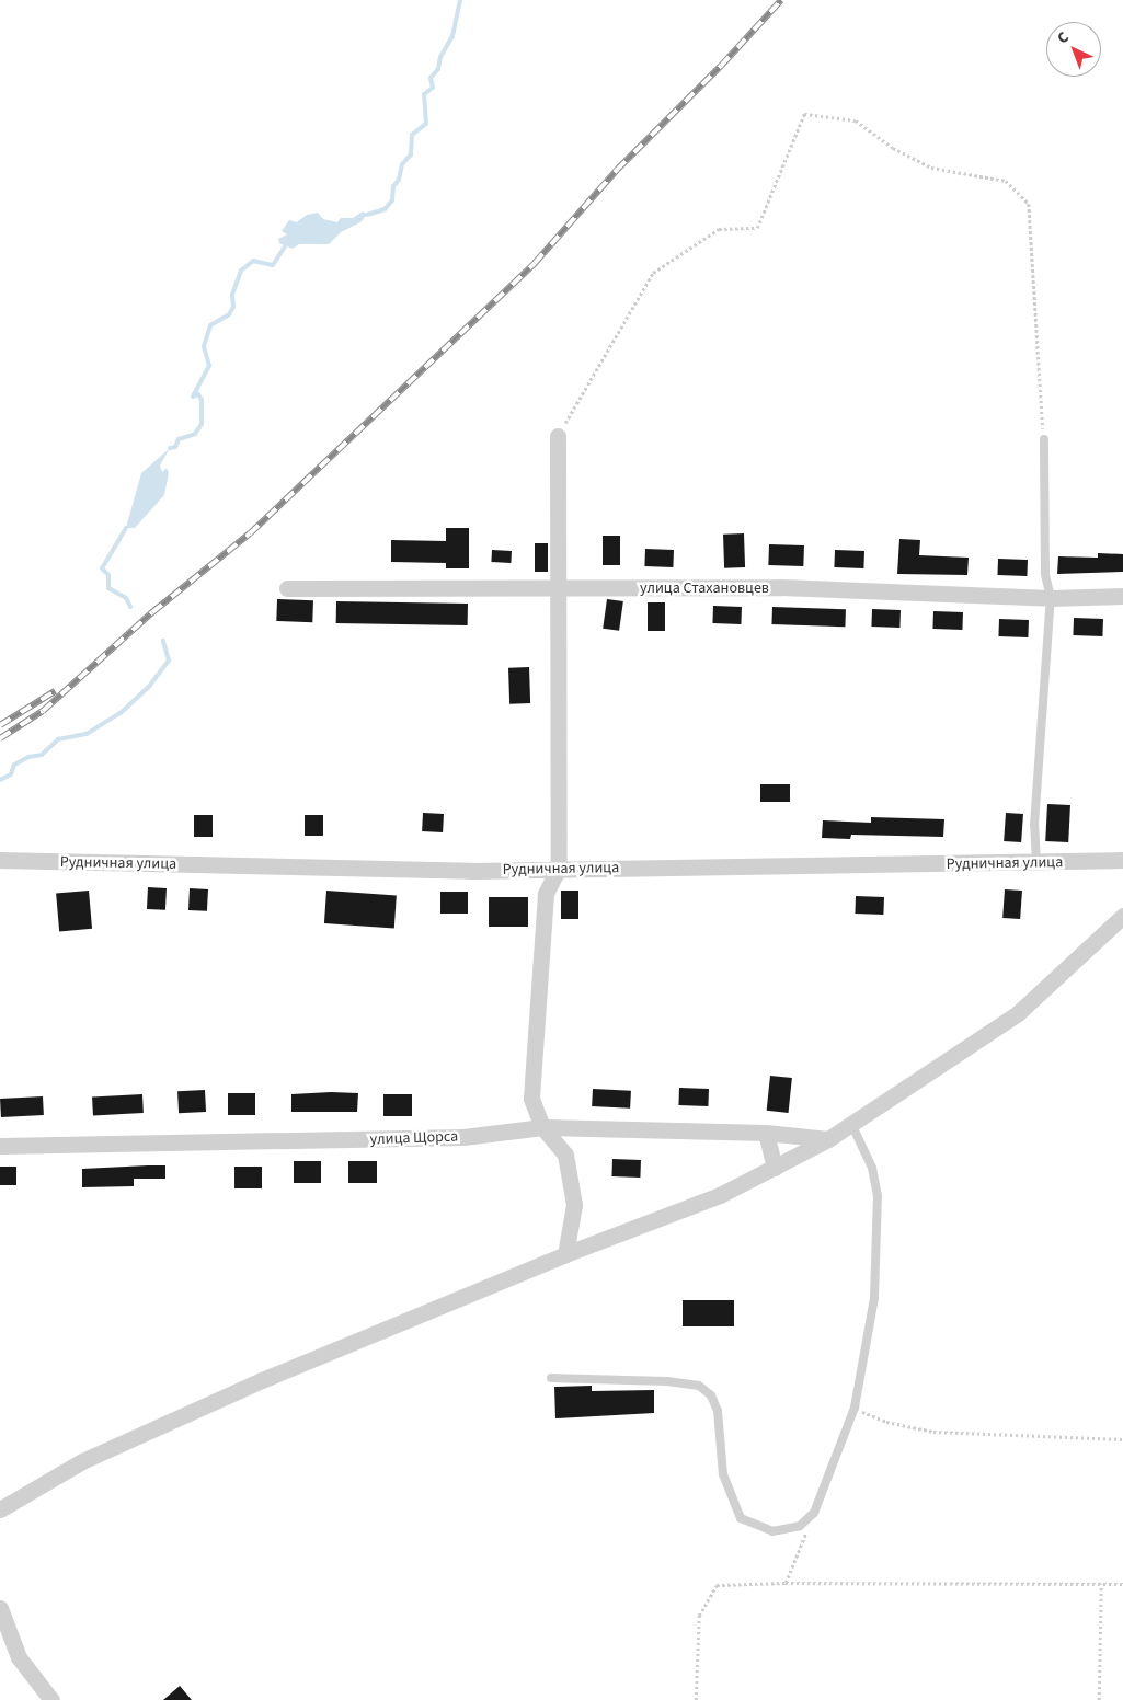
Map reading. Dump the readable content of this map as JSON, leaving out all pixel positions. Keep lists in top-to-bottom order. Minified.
{"streets":{"street":["улица Стахановцев","Рудничная улица","улица Щорса"]},"north":"top left"}
